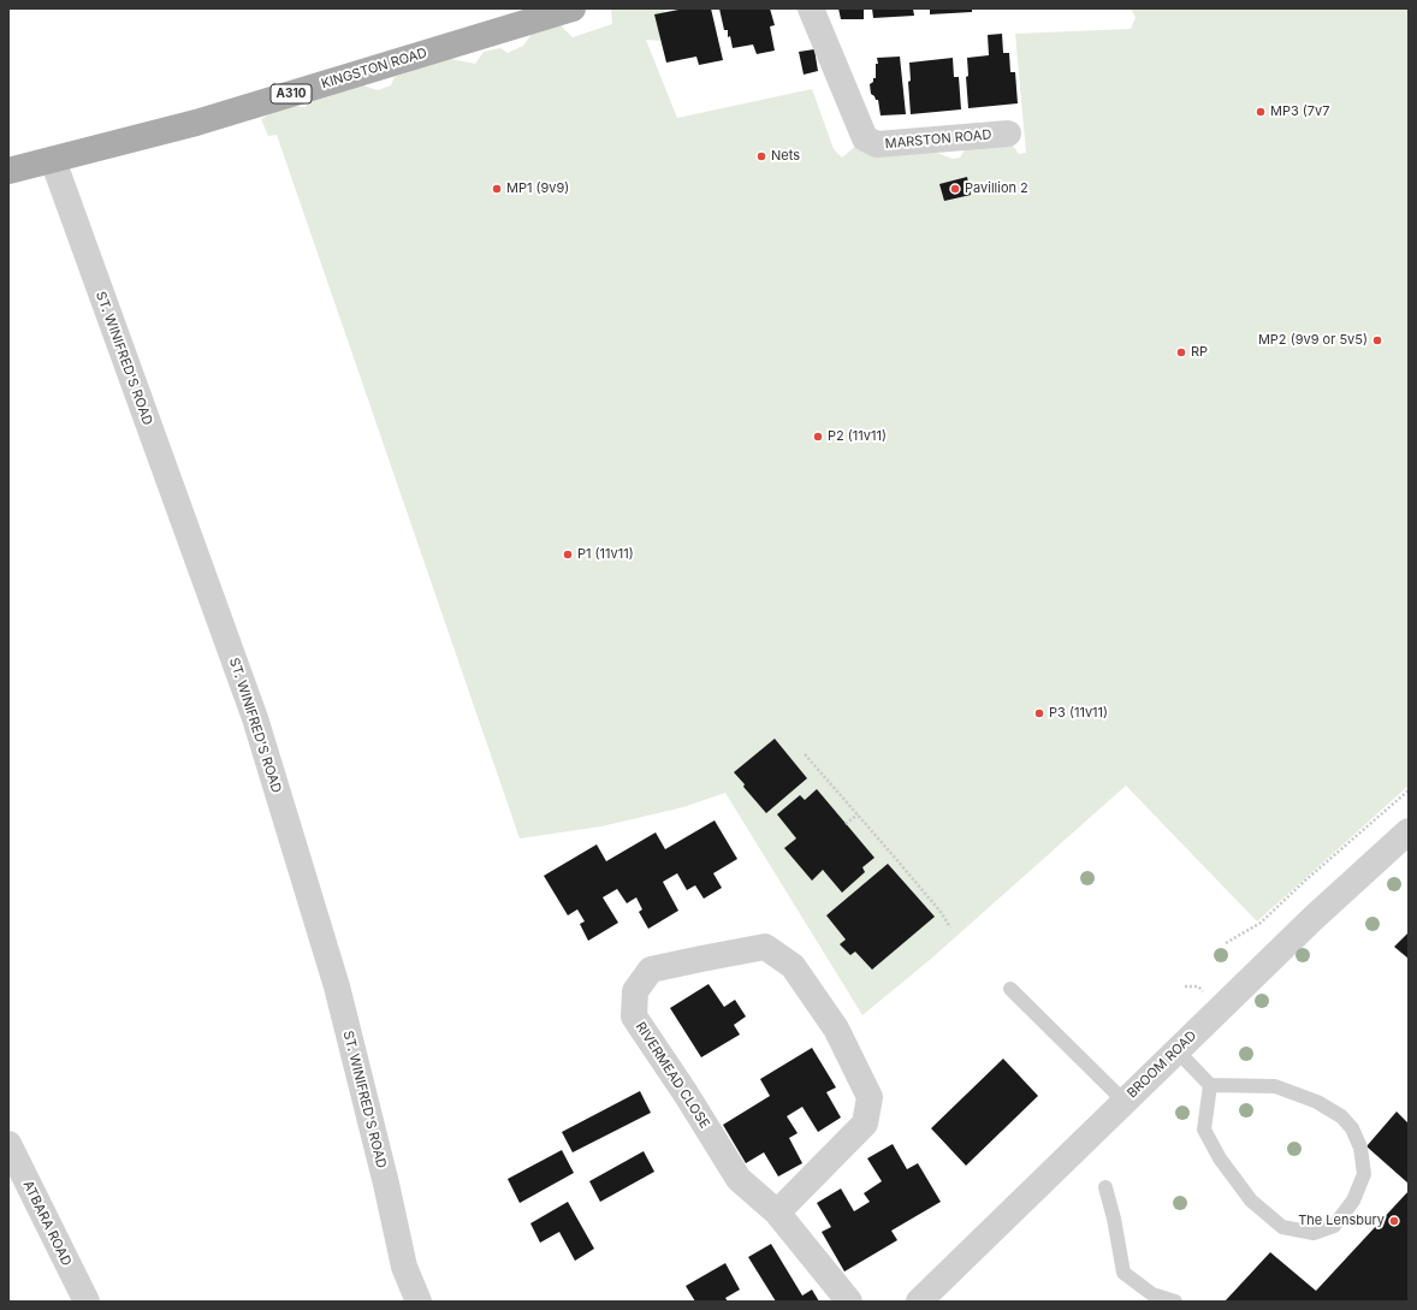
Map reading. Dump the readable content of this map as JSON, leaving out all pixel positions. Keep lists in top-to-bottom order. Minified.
{"streets":{"main road":["KINGSTON ROAD","A310"],"street":["MARSTON ROAD","ST. WINIFRED'S ROAD","BROOM ROAD","RIVERMEAD CLOSE","ATBARA ROAD"]},"crossings":[["KINGSTON ROAD","ST. WINIFRED'S ROAD"]],"places":["MP3 (7v7","Nets","MP1 (9v9)","Pavillion 2","MP2 (9v9 or 5v5)","RP","P2 (11v11)","P1 (11v11)","P3 (11v11)","The Lensbury"]}
